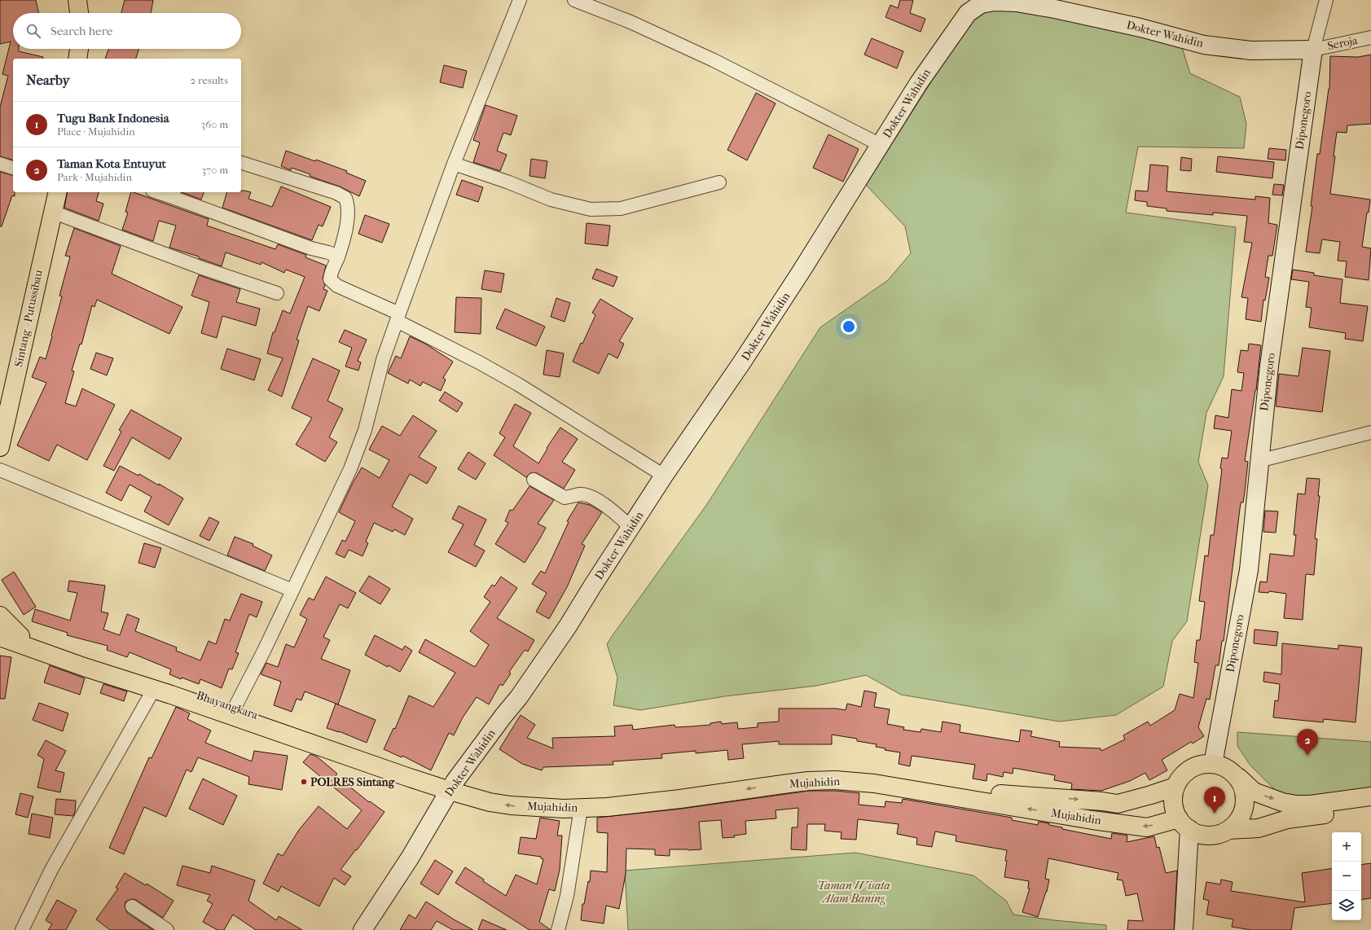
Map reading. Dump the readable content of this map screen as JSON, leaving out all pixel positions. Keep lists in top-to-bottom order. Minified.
{"streets":{"main road":["Sintang - Putussibau","Bhayangkara","Mujahidin"],"street":["Dokter Wahidin","Seroja","Diponegoro"]},"crossings":[["Dokter Wahidin","Seroja"],["Dokter Wahidin","Diponegoro"],["Dokter Wahidin","Bhayangkara"],["Dokter Wahidin","Mujahidin"],["Seroja","Diponegoro"],["Diponegoro","Mujahidin"],["Bhayangkara","Mujahidin"]],"parks":["Taman Wisata Alam Baning"],"places":["POLRES Sintang"],"page":{"search":"Search here","heading":["Nearby","2 results"],"list":[{"mark":"1","name":"Tugu Bank Indonesia","note":"Place · Mujahidin","value":"360 m"},{"mark":"2","name":"Taman Kota Entuyut","note":"Park · Mujahidin","value":"370 m"}],"pins":["2","1"],"map_buttons":["+","−"]}}
